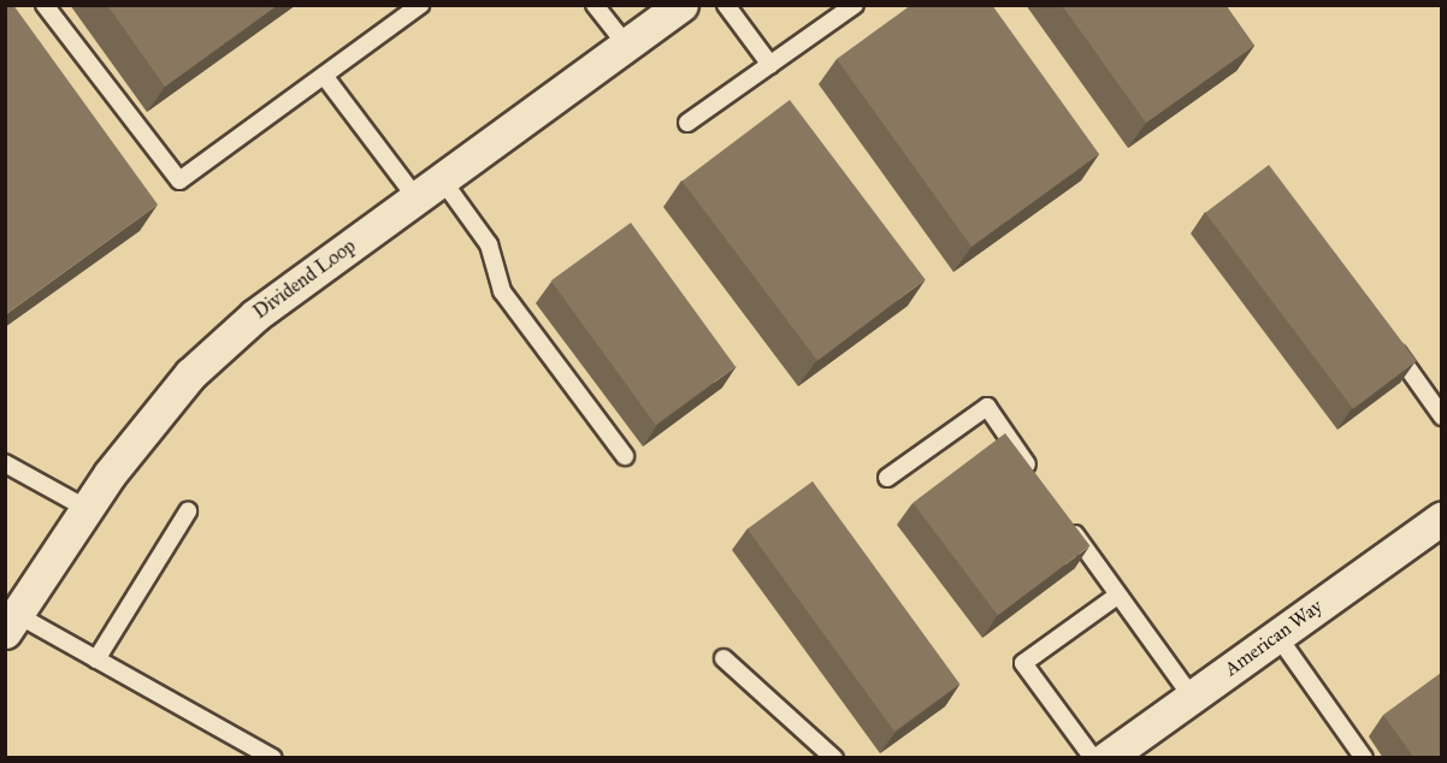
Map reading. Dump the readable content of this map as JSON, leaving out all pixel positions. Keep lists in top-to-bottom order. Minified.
{"streets":{"street":["Dividend Loop","American Way"]}}
